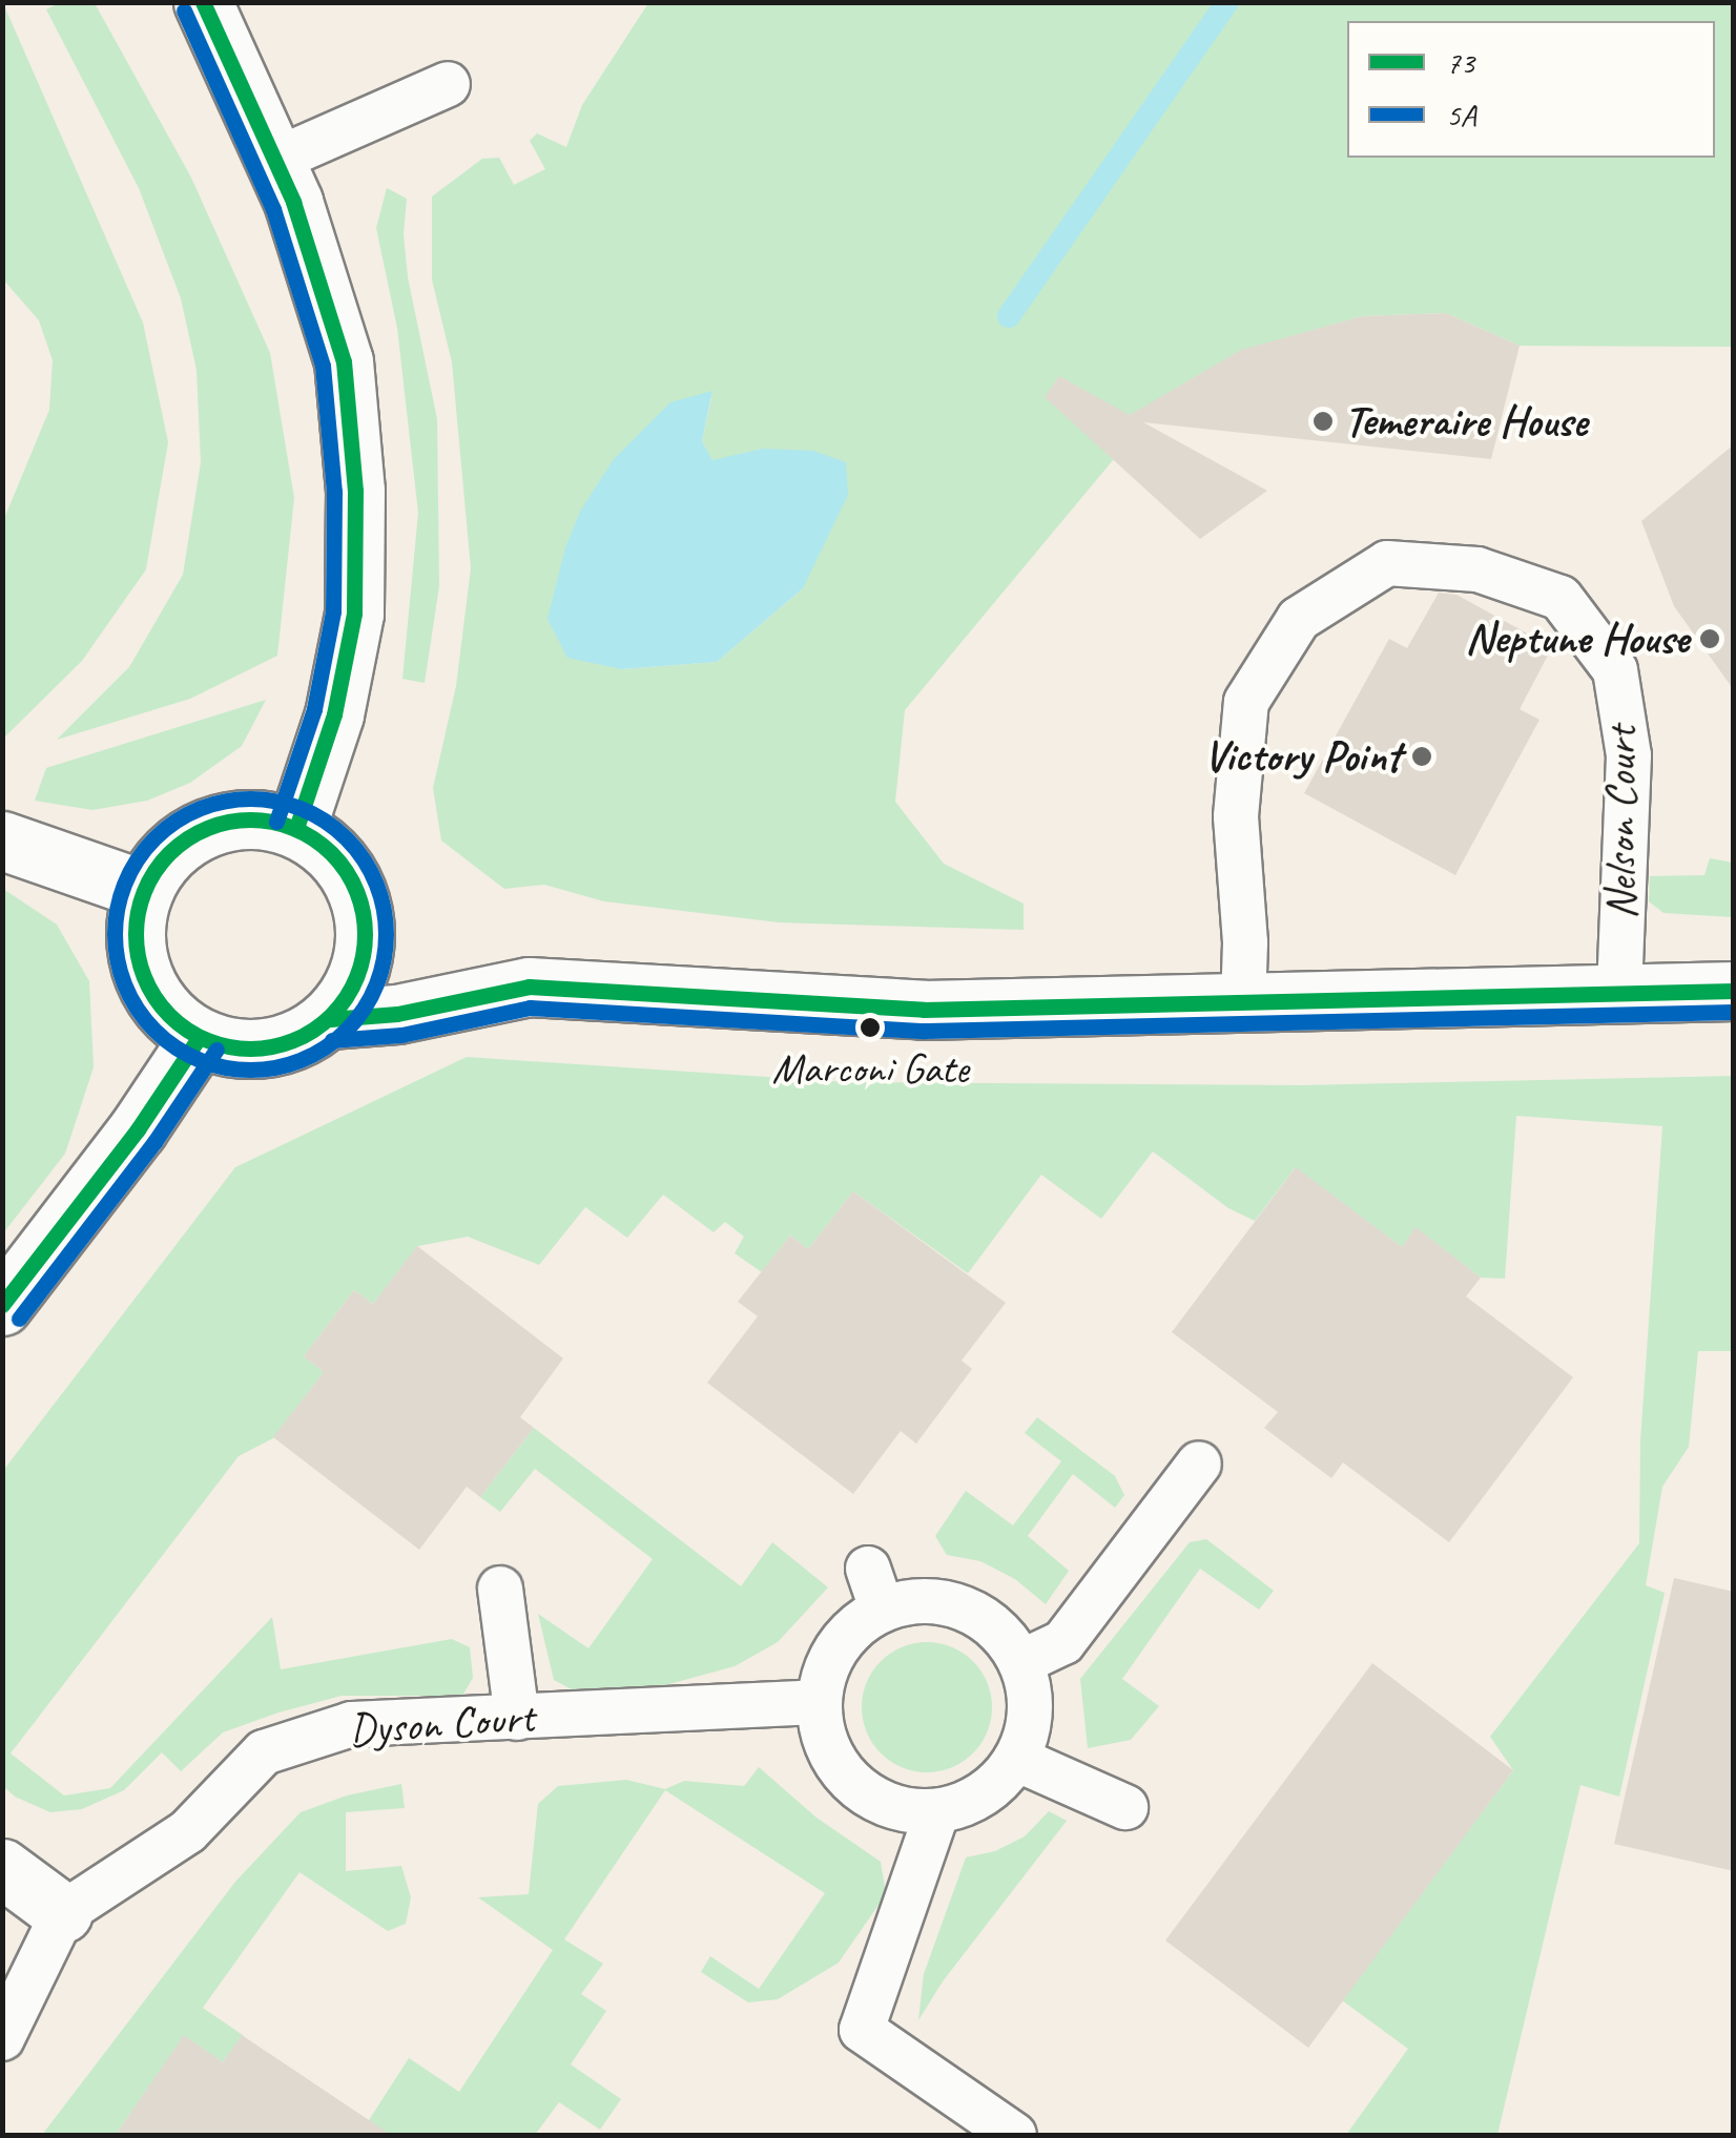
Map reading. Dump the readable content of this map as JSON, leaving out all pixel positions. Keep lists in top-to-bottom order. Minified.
{"streets":{"lane":["Nelson Court","Dyson Court"]},"places":["Temeraire House","Neptune House","Victory Point","Marconi Gate"],"lines":["transit line 73","transit line 5A"],"legend":["73","5A"]}
